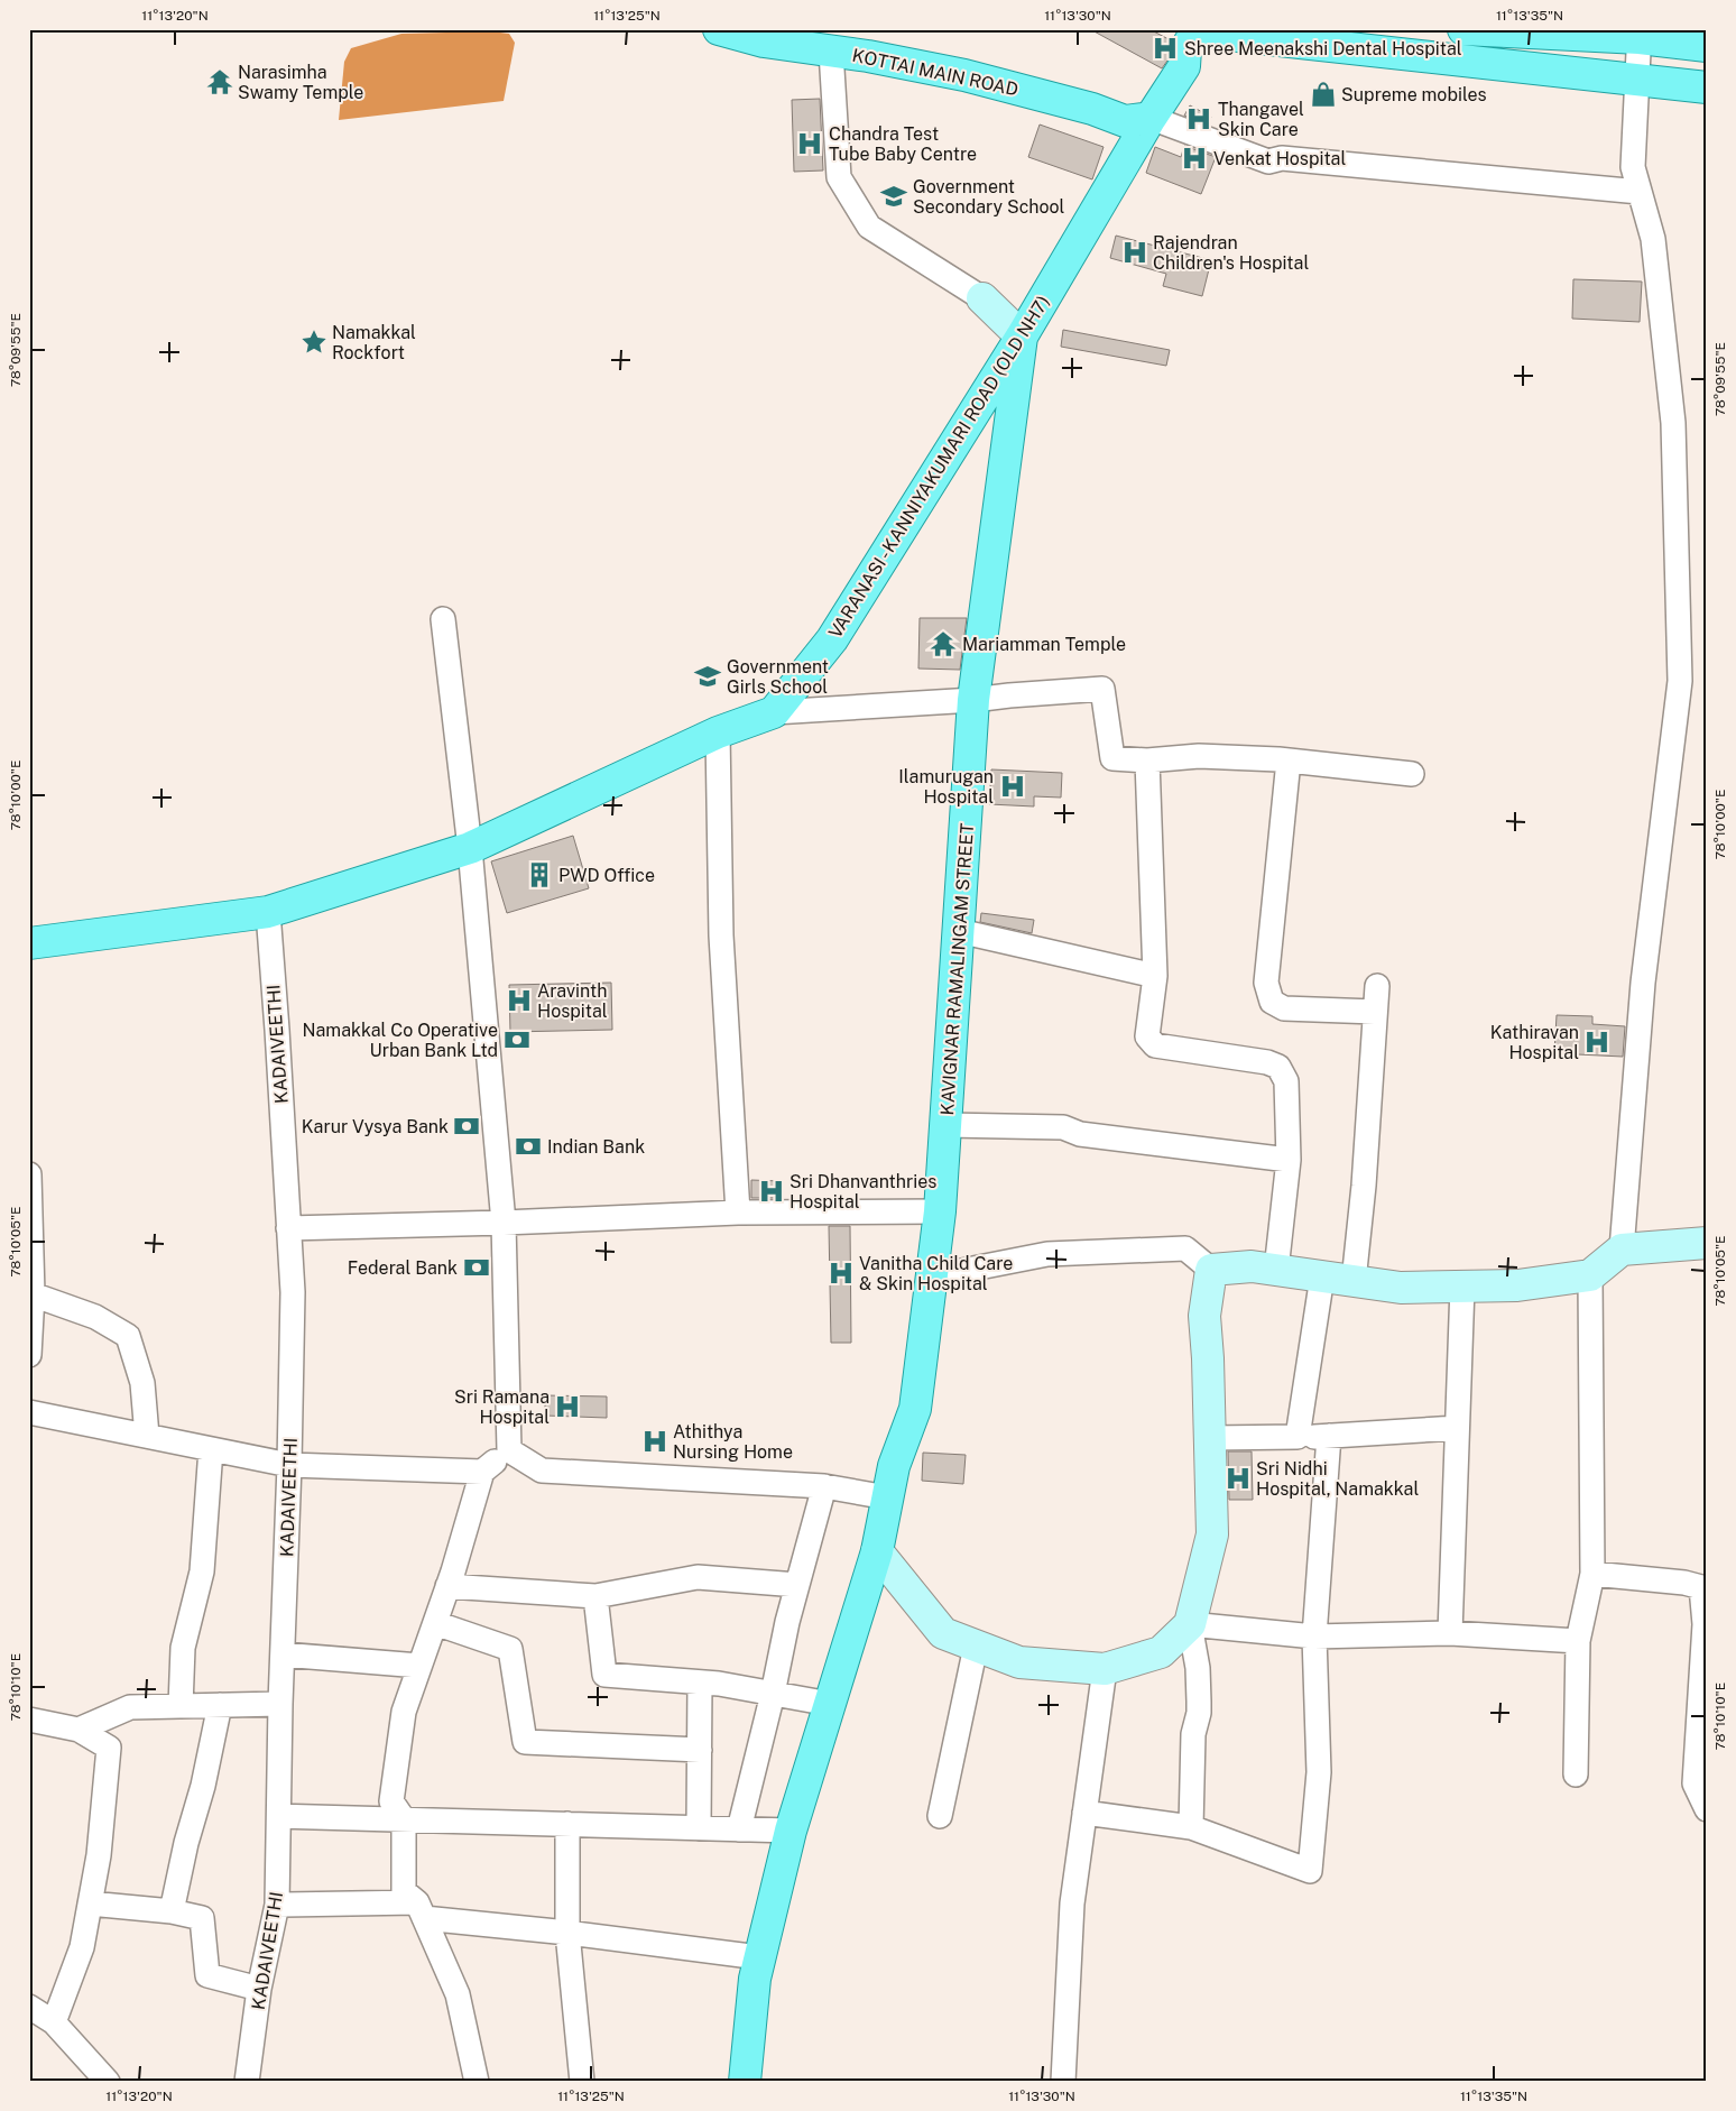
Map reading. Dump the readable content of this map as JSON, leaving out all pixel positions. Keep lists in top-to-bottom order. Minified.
{"streets":{"main road":["KOTTAI MAIN ROAD","VARANASI - KANNIYAKUMARI ROAD (OLD NH7)","KAVIGNAR RAMALINGAM STREET"],"street":["KADAIVEETHI"]},"crossings":[["KOTTAI MAIN ROAD","VARANASI - KANNIYAKUMARI ROAD (OLD NH7)"],["VARANASI - KANNIYAKUMARI ROAD (OLD NH7)","KAVIGNAR RAMALINGAM STREET"]],"places":{"hospital":["Shree Meenakshi Dental Hospital","Thangavel Skin Care","Chandra Test Tube Baby Centre","Venkat Hospital","Rajendran Children's Hospital","Ilamurugan Hospital","Aravinth Hospital","Kathiravan Hospital","Sri Dhanvanthries Hospital","Vanitha Child Care & Skin Hospital","Sri Ramana Hospital","Athithya Nursing Home","Sri Nidhi Hospital, Namakkal"],"temple":["Narasimha Swamy Temple","Mariamman Temple"],"shop":["Supreme mobiles"],"school or university":["Government Secondary School","Government Girls School"],"place":["Namakkal Rockfort"],"building":["PWD Office"],"bank":["Namakkal Co Operative Urban Bank Ltd","Karur Vysya Bank","Indian Bank","Federal Bank"]},"coordinates":["11°13'20\"N","11°13'25\"N","11°13'30\"N","11°13'35\"N","78°09'55\"E","78°10'00\"E","78°10'05\"E","78°10'10\"E"]}
